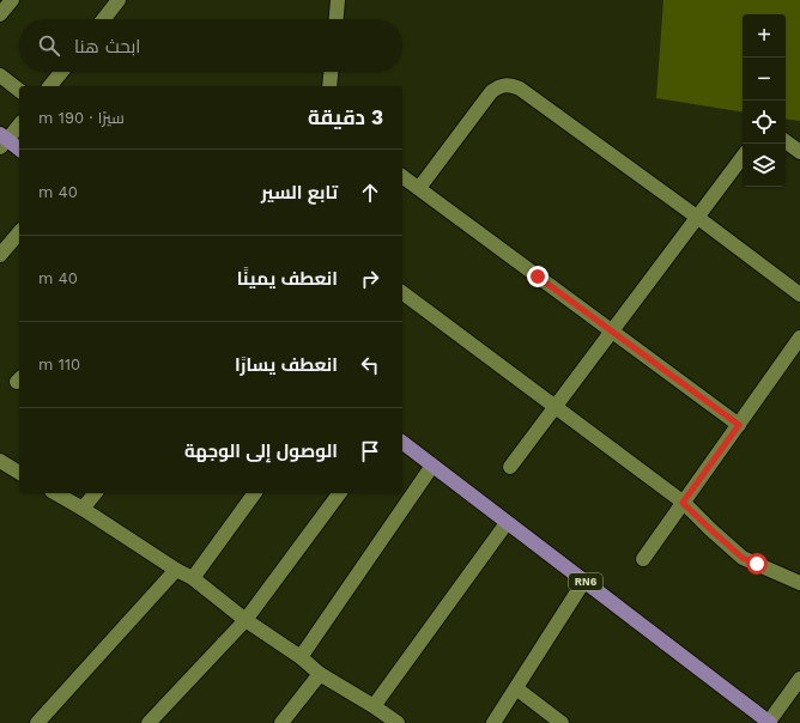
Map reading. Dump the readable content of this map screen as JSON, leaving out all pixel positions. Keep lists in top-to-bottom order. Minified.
{"streets":{"main road":["RN6"]},"page":{"map_buttons":["+","−"],"search":"ابحث هنا","heading":["3 دقيقة","سيرًا · 190 m"],"list":[["تابع السير","40 m"],["انعطف يمينًا","40 m"],["انعطف يسارًا","110 m"],"الوصول إلى الوجهة"]}}
